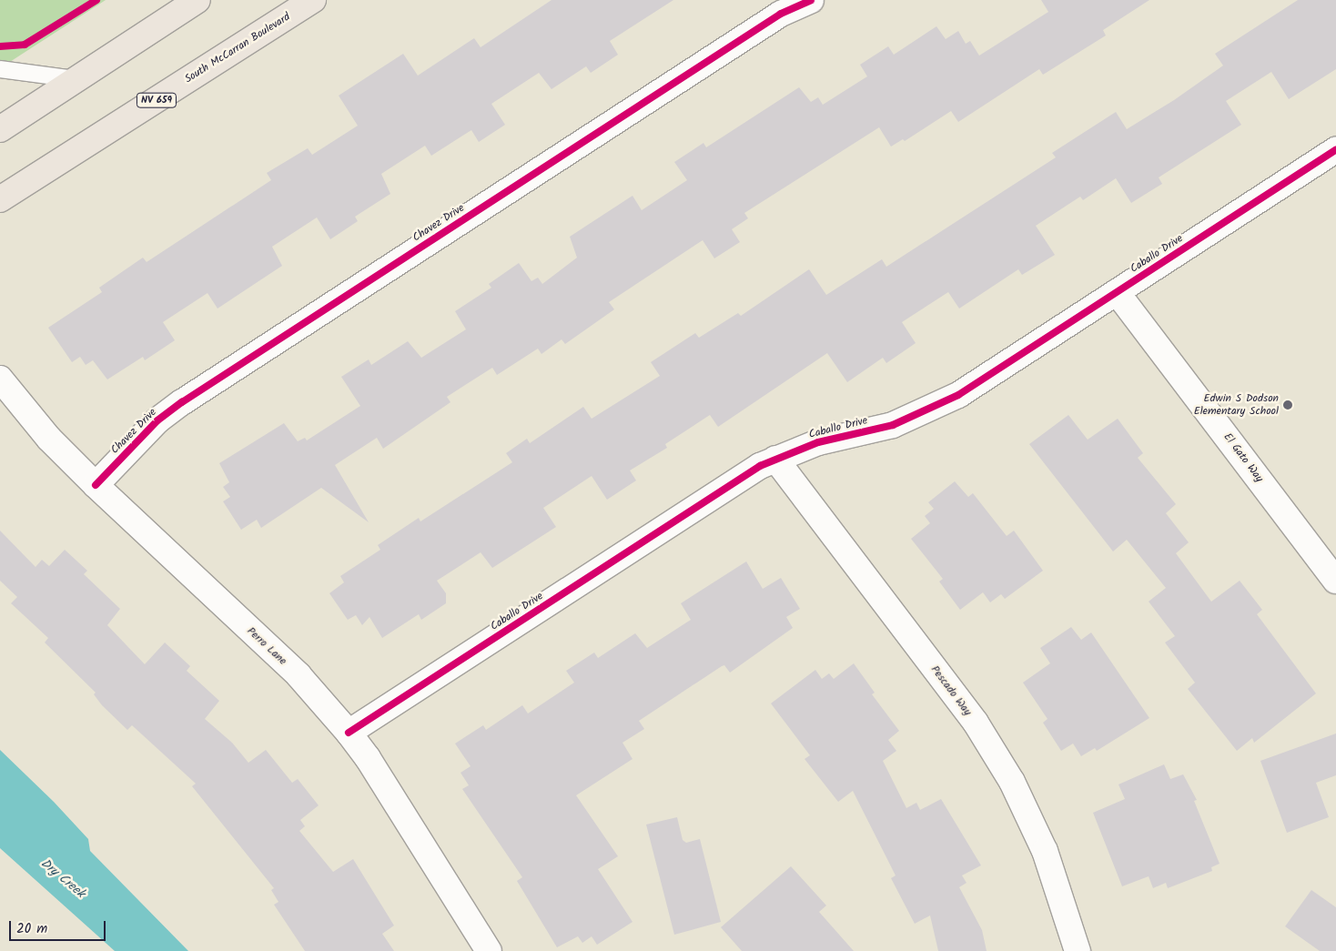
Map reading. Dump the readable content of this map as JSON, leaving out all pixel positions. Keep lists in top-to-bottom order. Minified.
{"streets":{"main road":["South McCarran Boulevard","NV 659"],"street":["Chavez Drive","Caballo Drive","El Gato Way","Perro Lane","Pescado Way"]},"crossings":[["Chavez Drive","Perro Lane"],["Caballo Drive","El Gato Way"],["Caballo Drive","Perro Lane"],["Caballo Drive","Pescado Way"]],"water":["Dry Creek"],"places":["Edwin S Dodson Elementary School"],"scale_bar":"20 m"}
